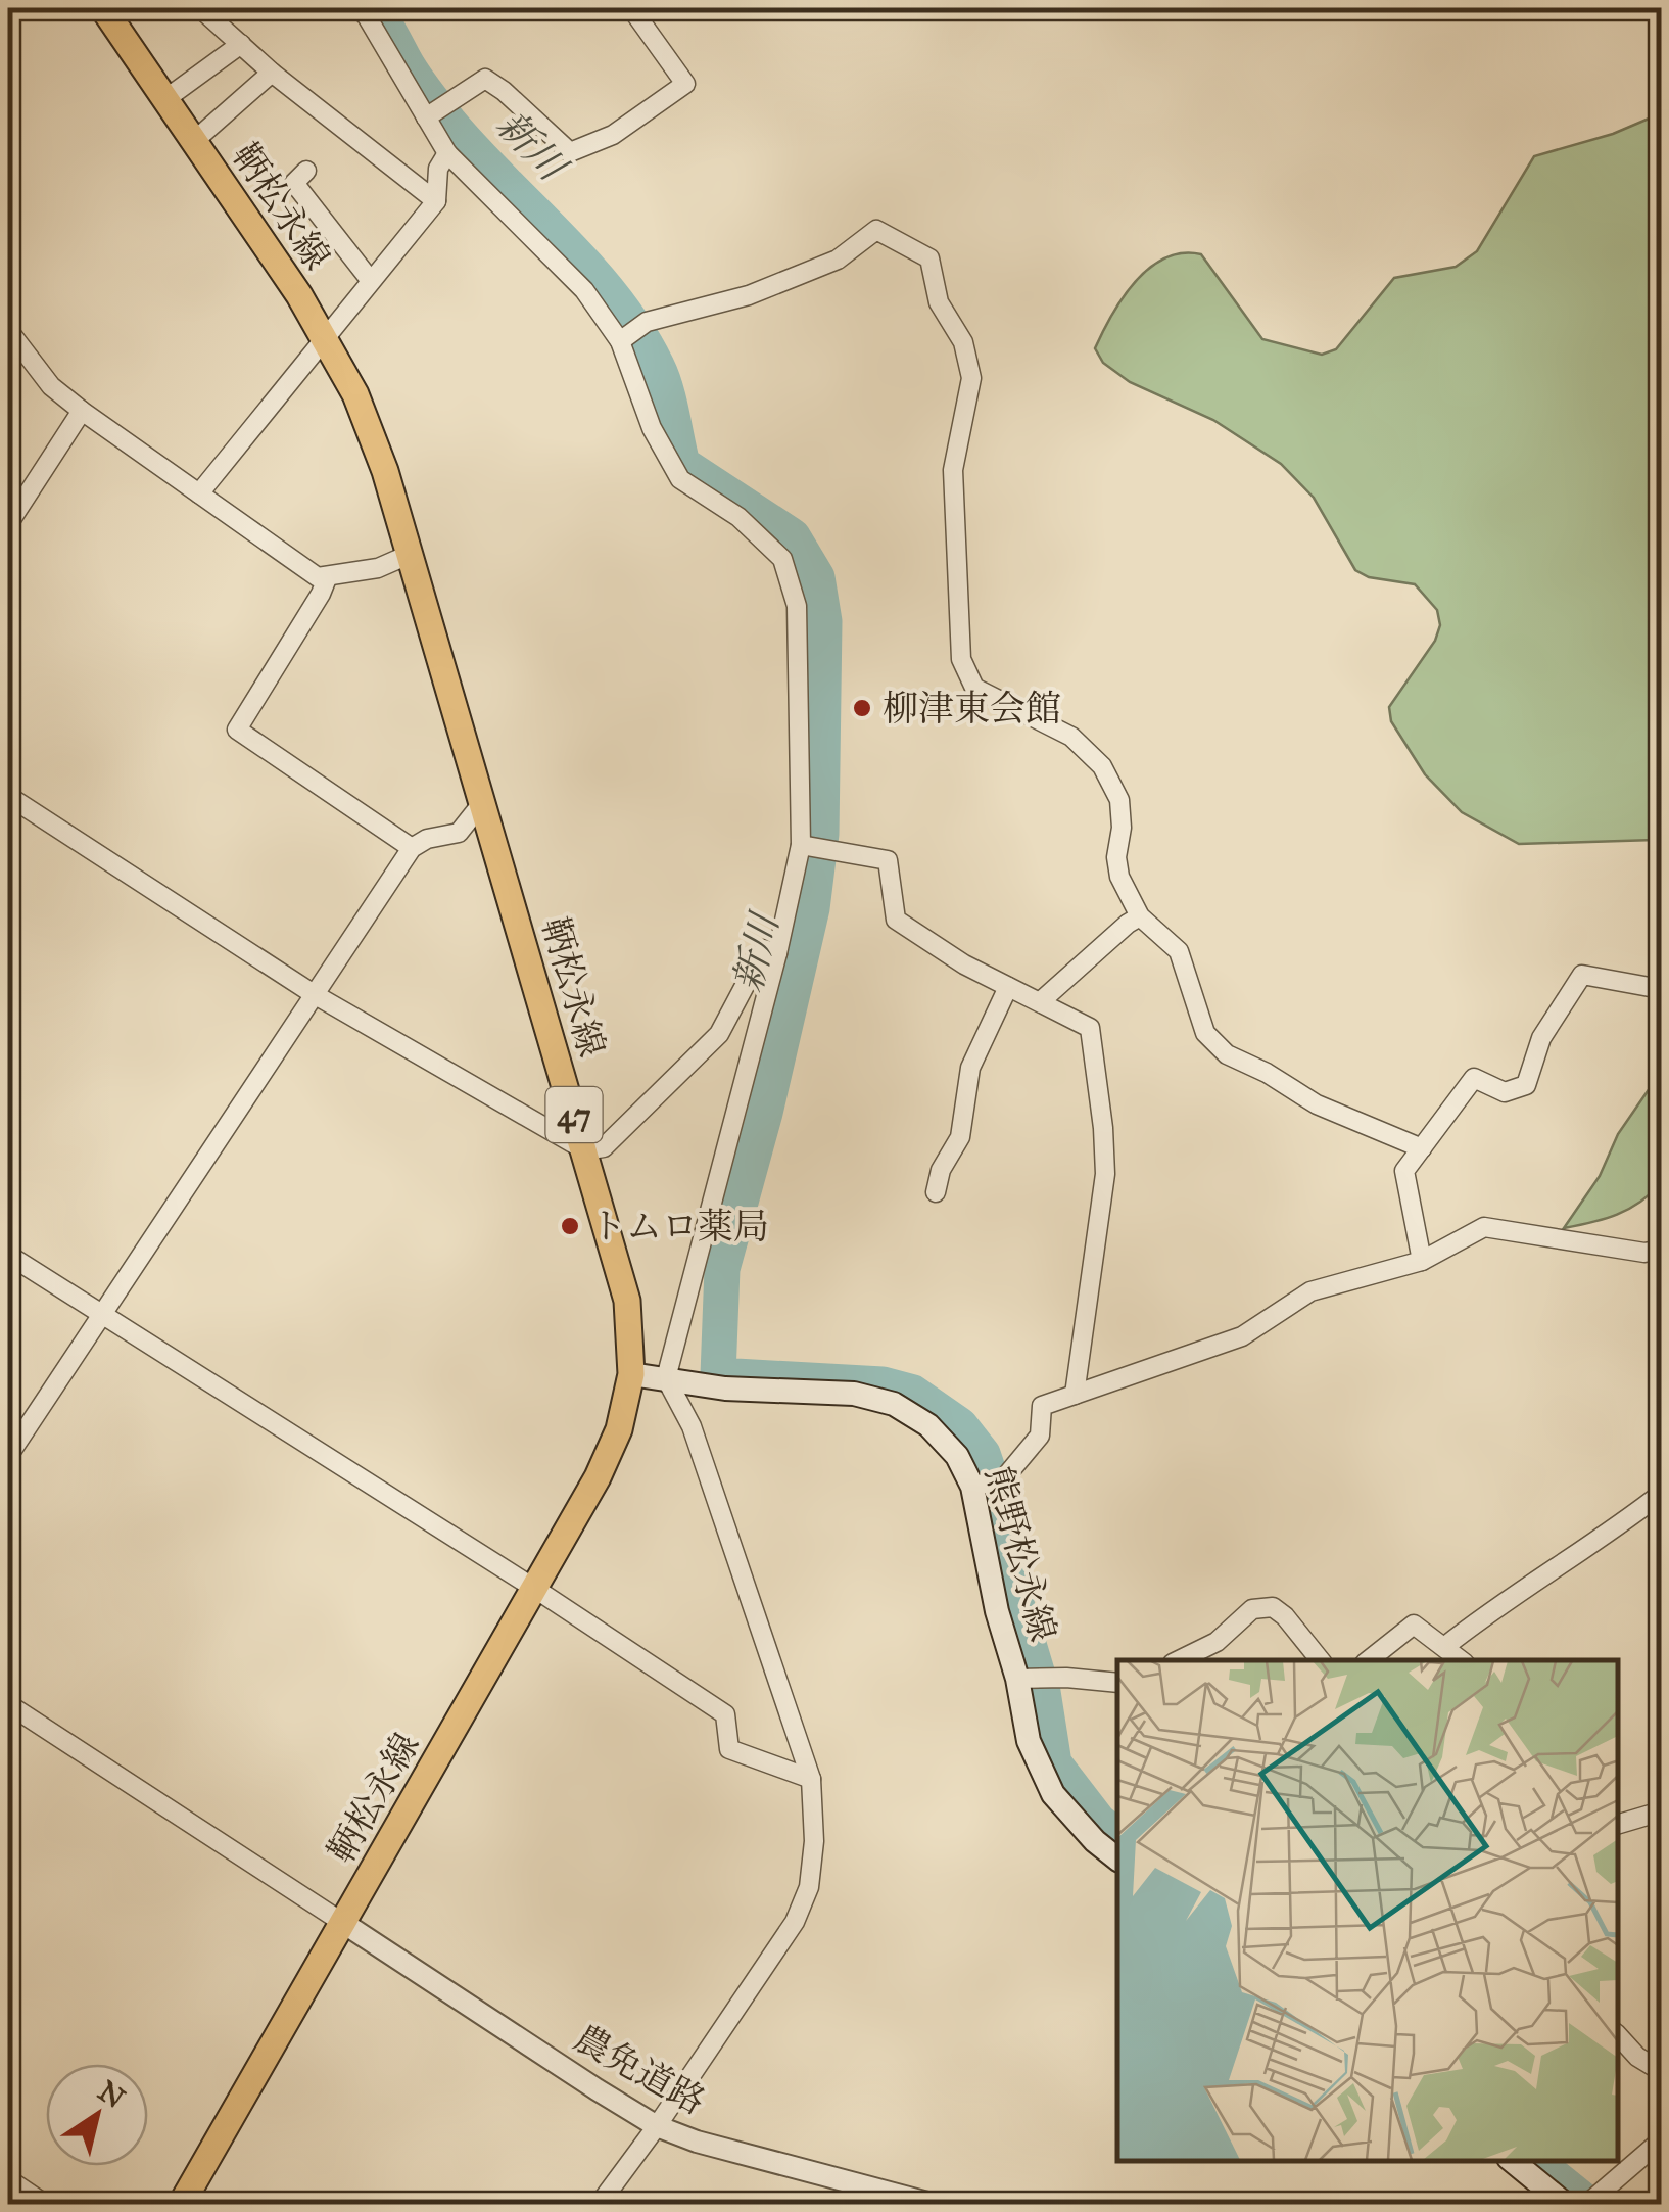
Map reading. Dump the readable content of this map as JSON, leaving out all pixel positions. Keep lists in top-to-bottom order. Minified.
{"streets":{"main road":["鞆松永線","47","熊野松永線"],"street":["農免道路"]},"crossings":[["鞆松永線","熊野松永線"],["鞆松永線","農免道路"]],"water":["新川"],"places":["柳津東会館","トムロ薬局"],"north":"top right"}
